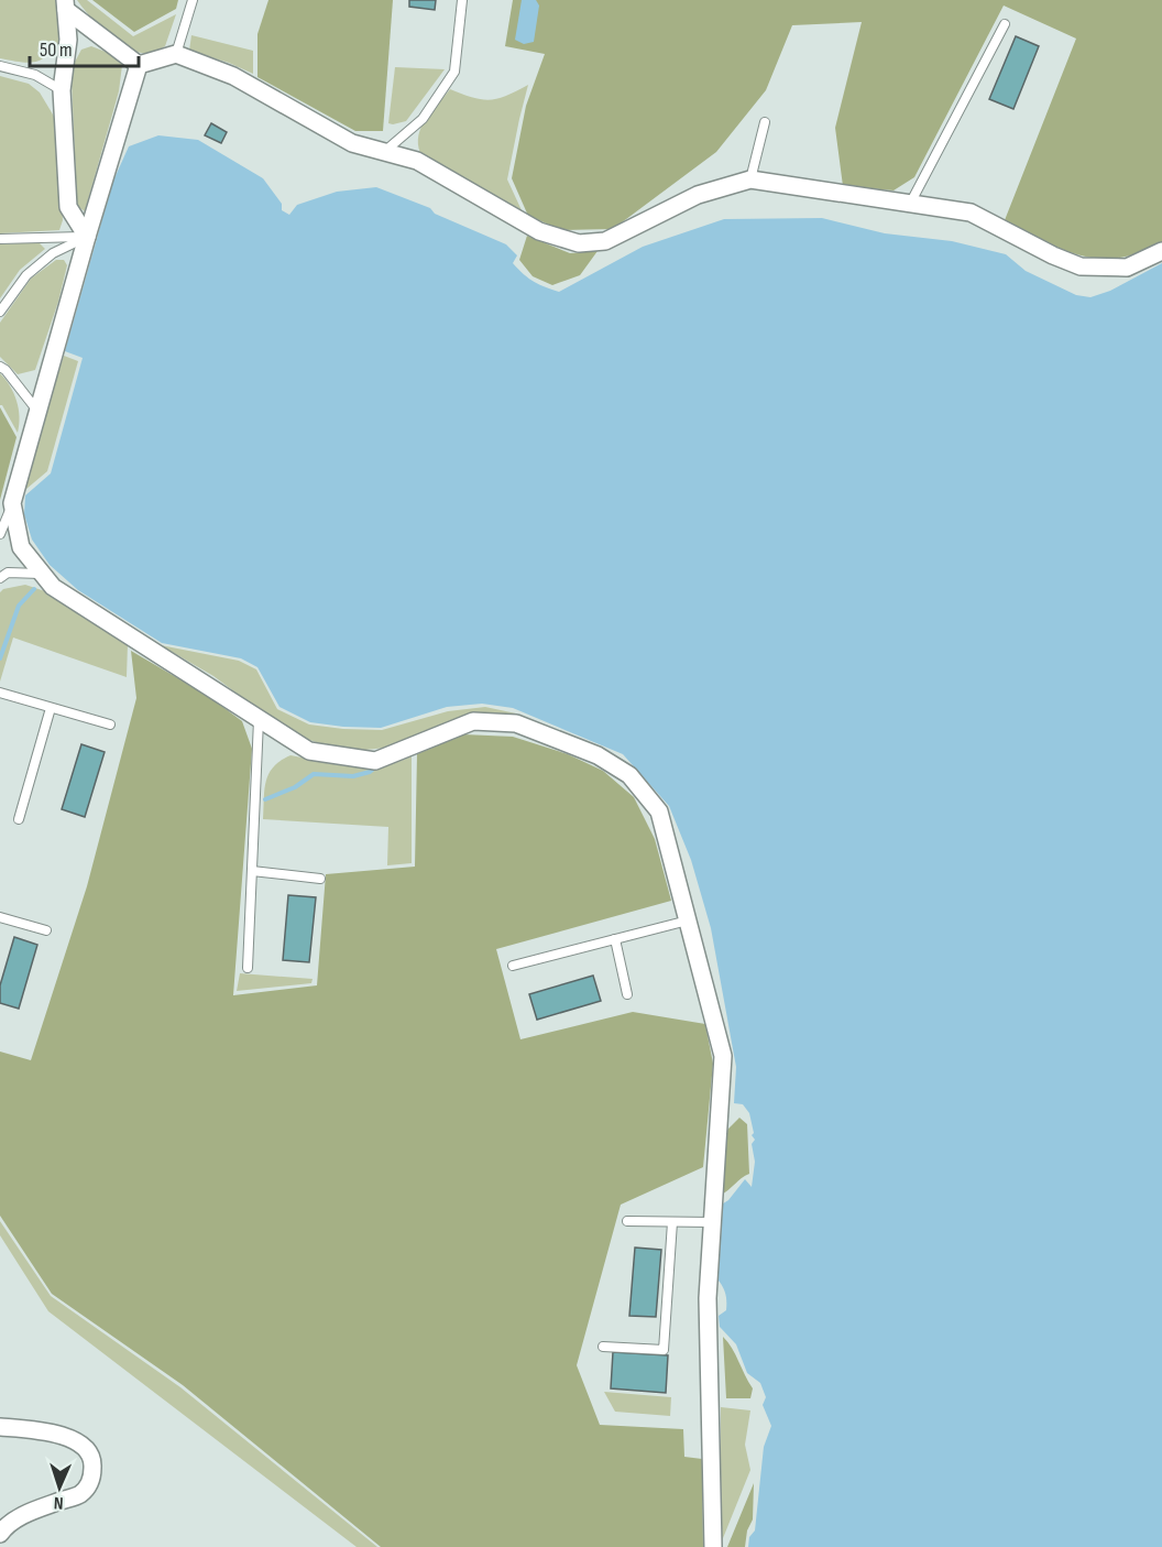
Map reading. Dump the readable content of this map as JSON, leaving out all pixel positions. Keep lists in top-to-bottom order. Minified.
{"scale_bar":"50 m","north":"bottom"}
